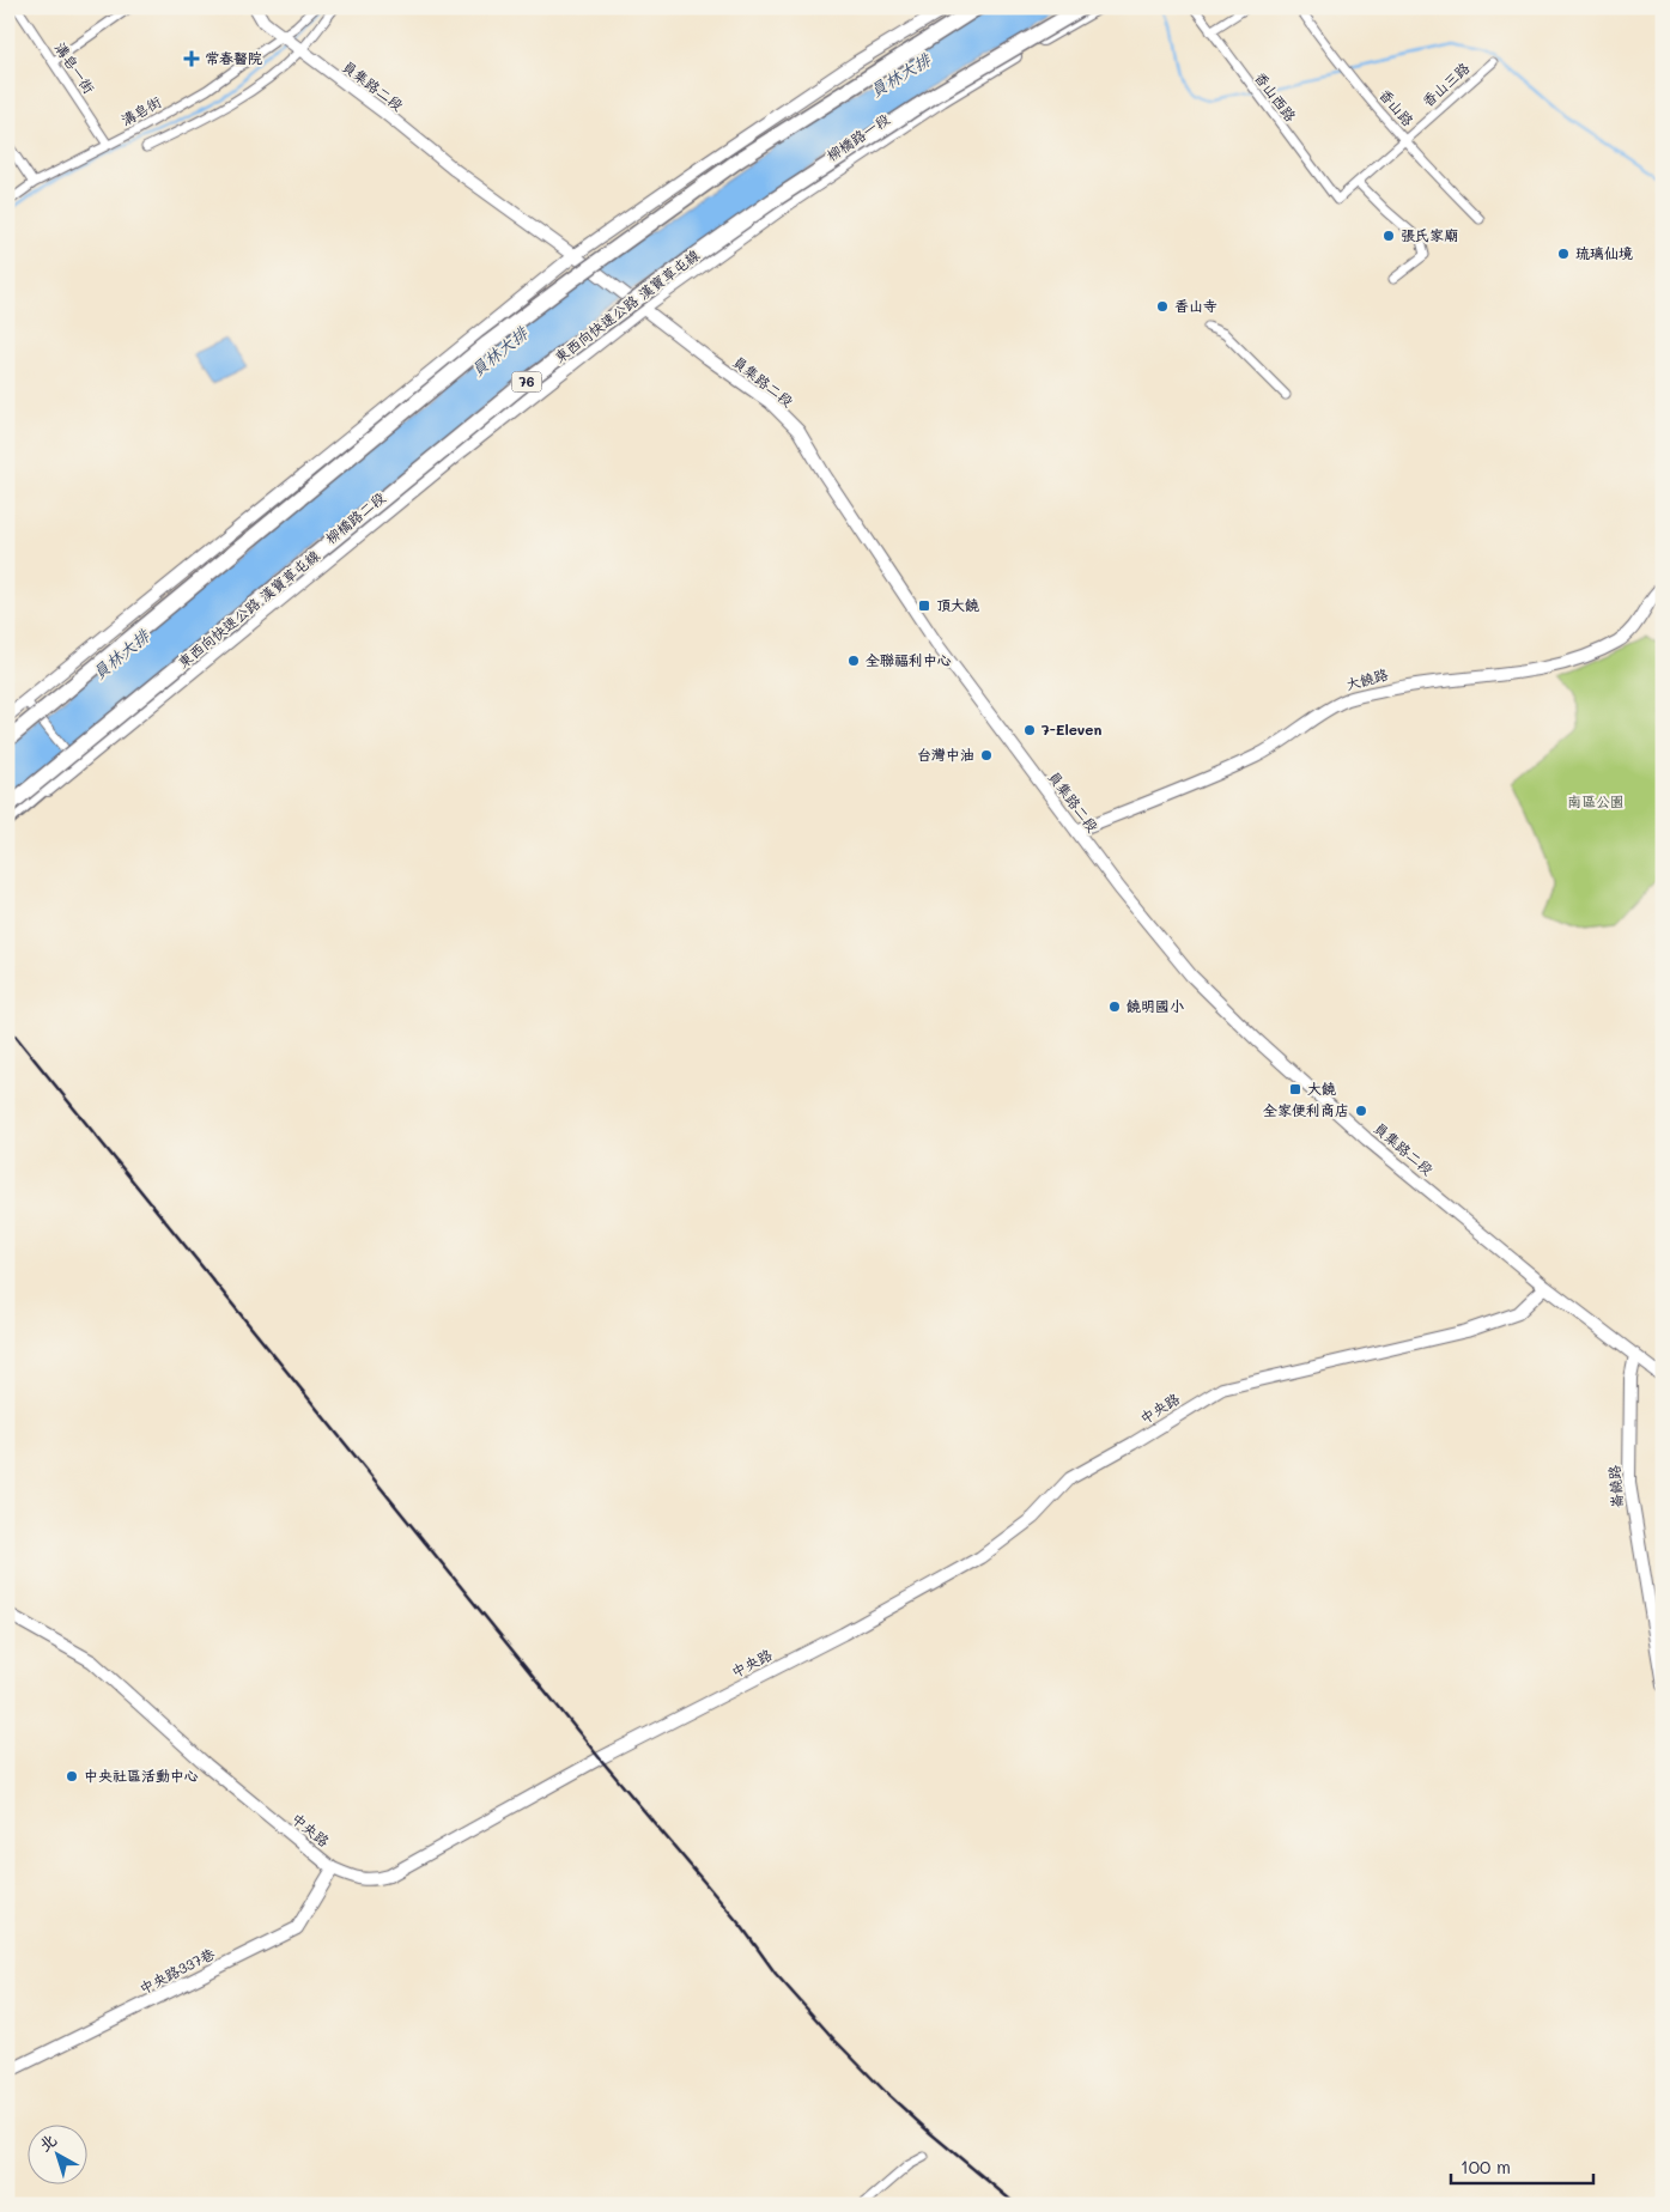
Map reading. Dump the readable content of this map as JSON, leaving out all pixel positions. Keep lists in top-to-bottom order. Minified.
{"streets":{"highway":["東西向快速公路 漢寶草屯線","76"],"main road":["員集路二段","柳橋路一段","柳橋路二段","大饒路","中央路","崙饒路","中央路337巷"],"street":["溝皂一街","香山三路","香山西路","香山路","溝皂街"]},"crossings":[["溝皂一街","溝皂街"],["香山三路","香山西路"],["香山三路","香山路"],["員集路二段","溝皂街"],["員集路二段","柳橋路一段"],["員集路二段","柳橋路二段"],["員集路二段","大饒路"],["員集路二段","中央路"],["員集路二段","崙饒路"],["柳橋路一段","柳橋路二段"],["東西向快速公路 漢寶草屯線","柳橋路二段"],["中央路","中央路337巷"]],"water":["員林大排"],"parks":["南區公園"],"places":{"health":["常春醫院"],"other":["張氏家廟","琉璃仙境","香山寺","全聯福利中心","7-Eleven","台灣中油","饒明國小","全家便利商店","中央社區活動中心"],"transit":["頂大饒","大饒"]},"scale_bar":"100 m","north":"top left"}
